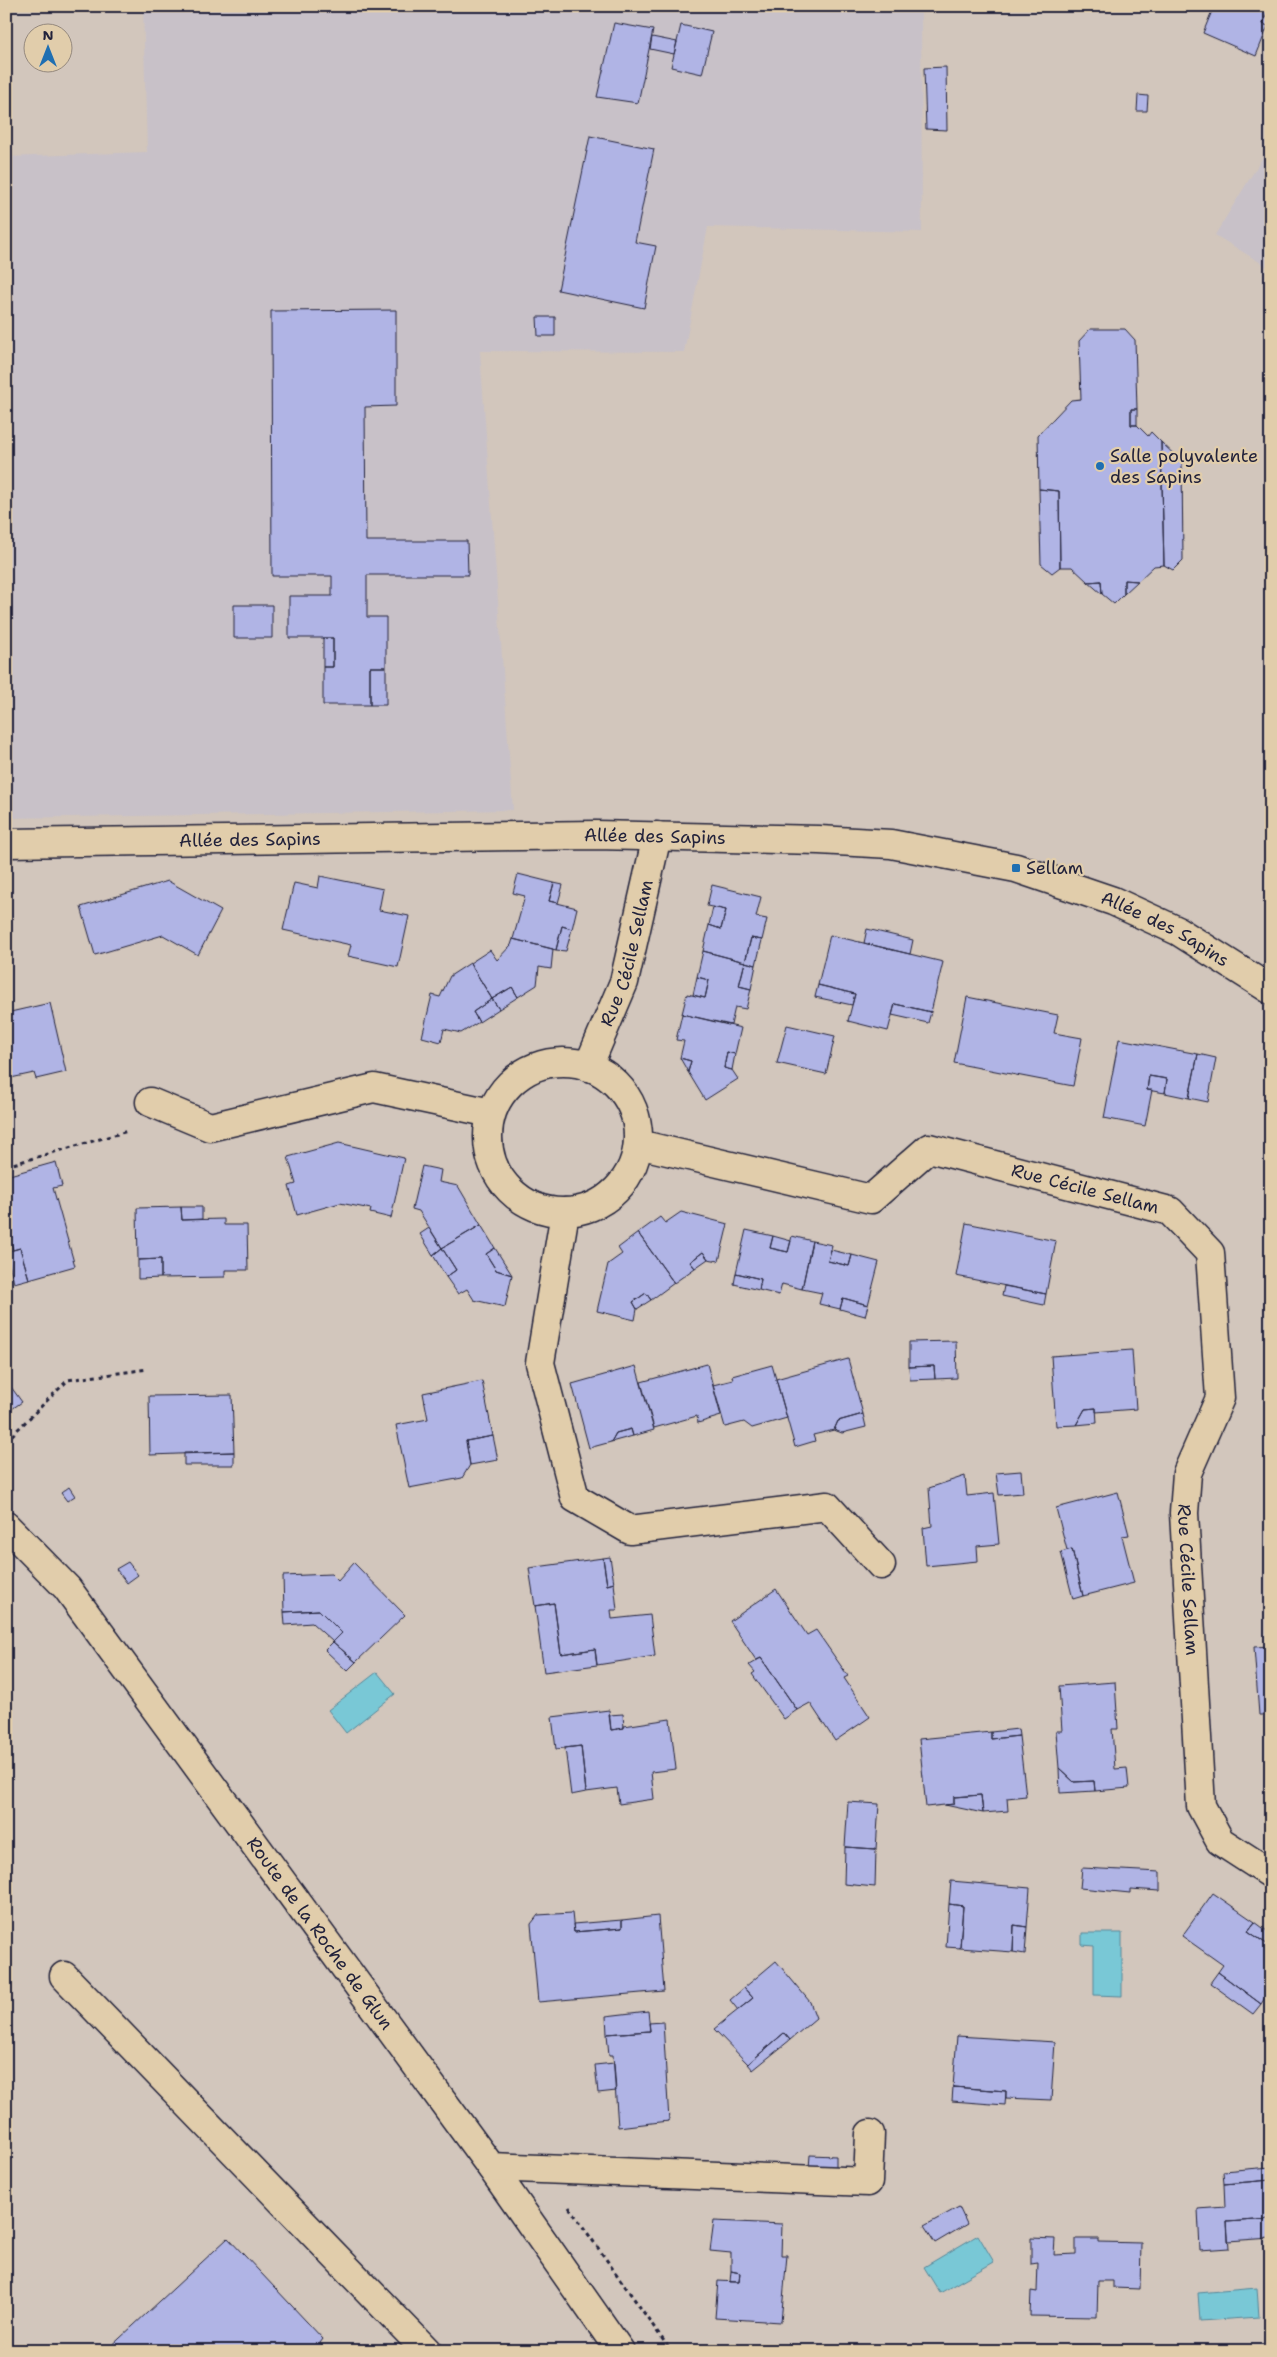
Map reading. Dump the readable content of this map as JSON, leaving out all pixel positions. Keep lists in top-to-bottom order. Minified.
{"streets":{"street":["Allée des Sapins","Rue Cécile Sellam","Route de la Roche de Glun"]},"crossings":[["Allée des Sapins","Rue Cécile Sellam"]],"places":{"other":["Salle polyvalente des Sapins"],"transit":["Sellam"]},"north":"top"}
